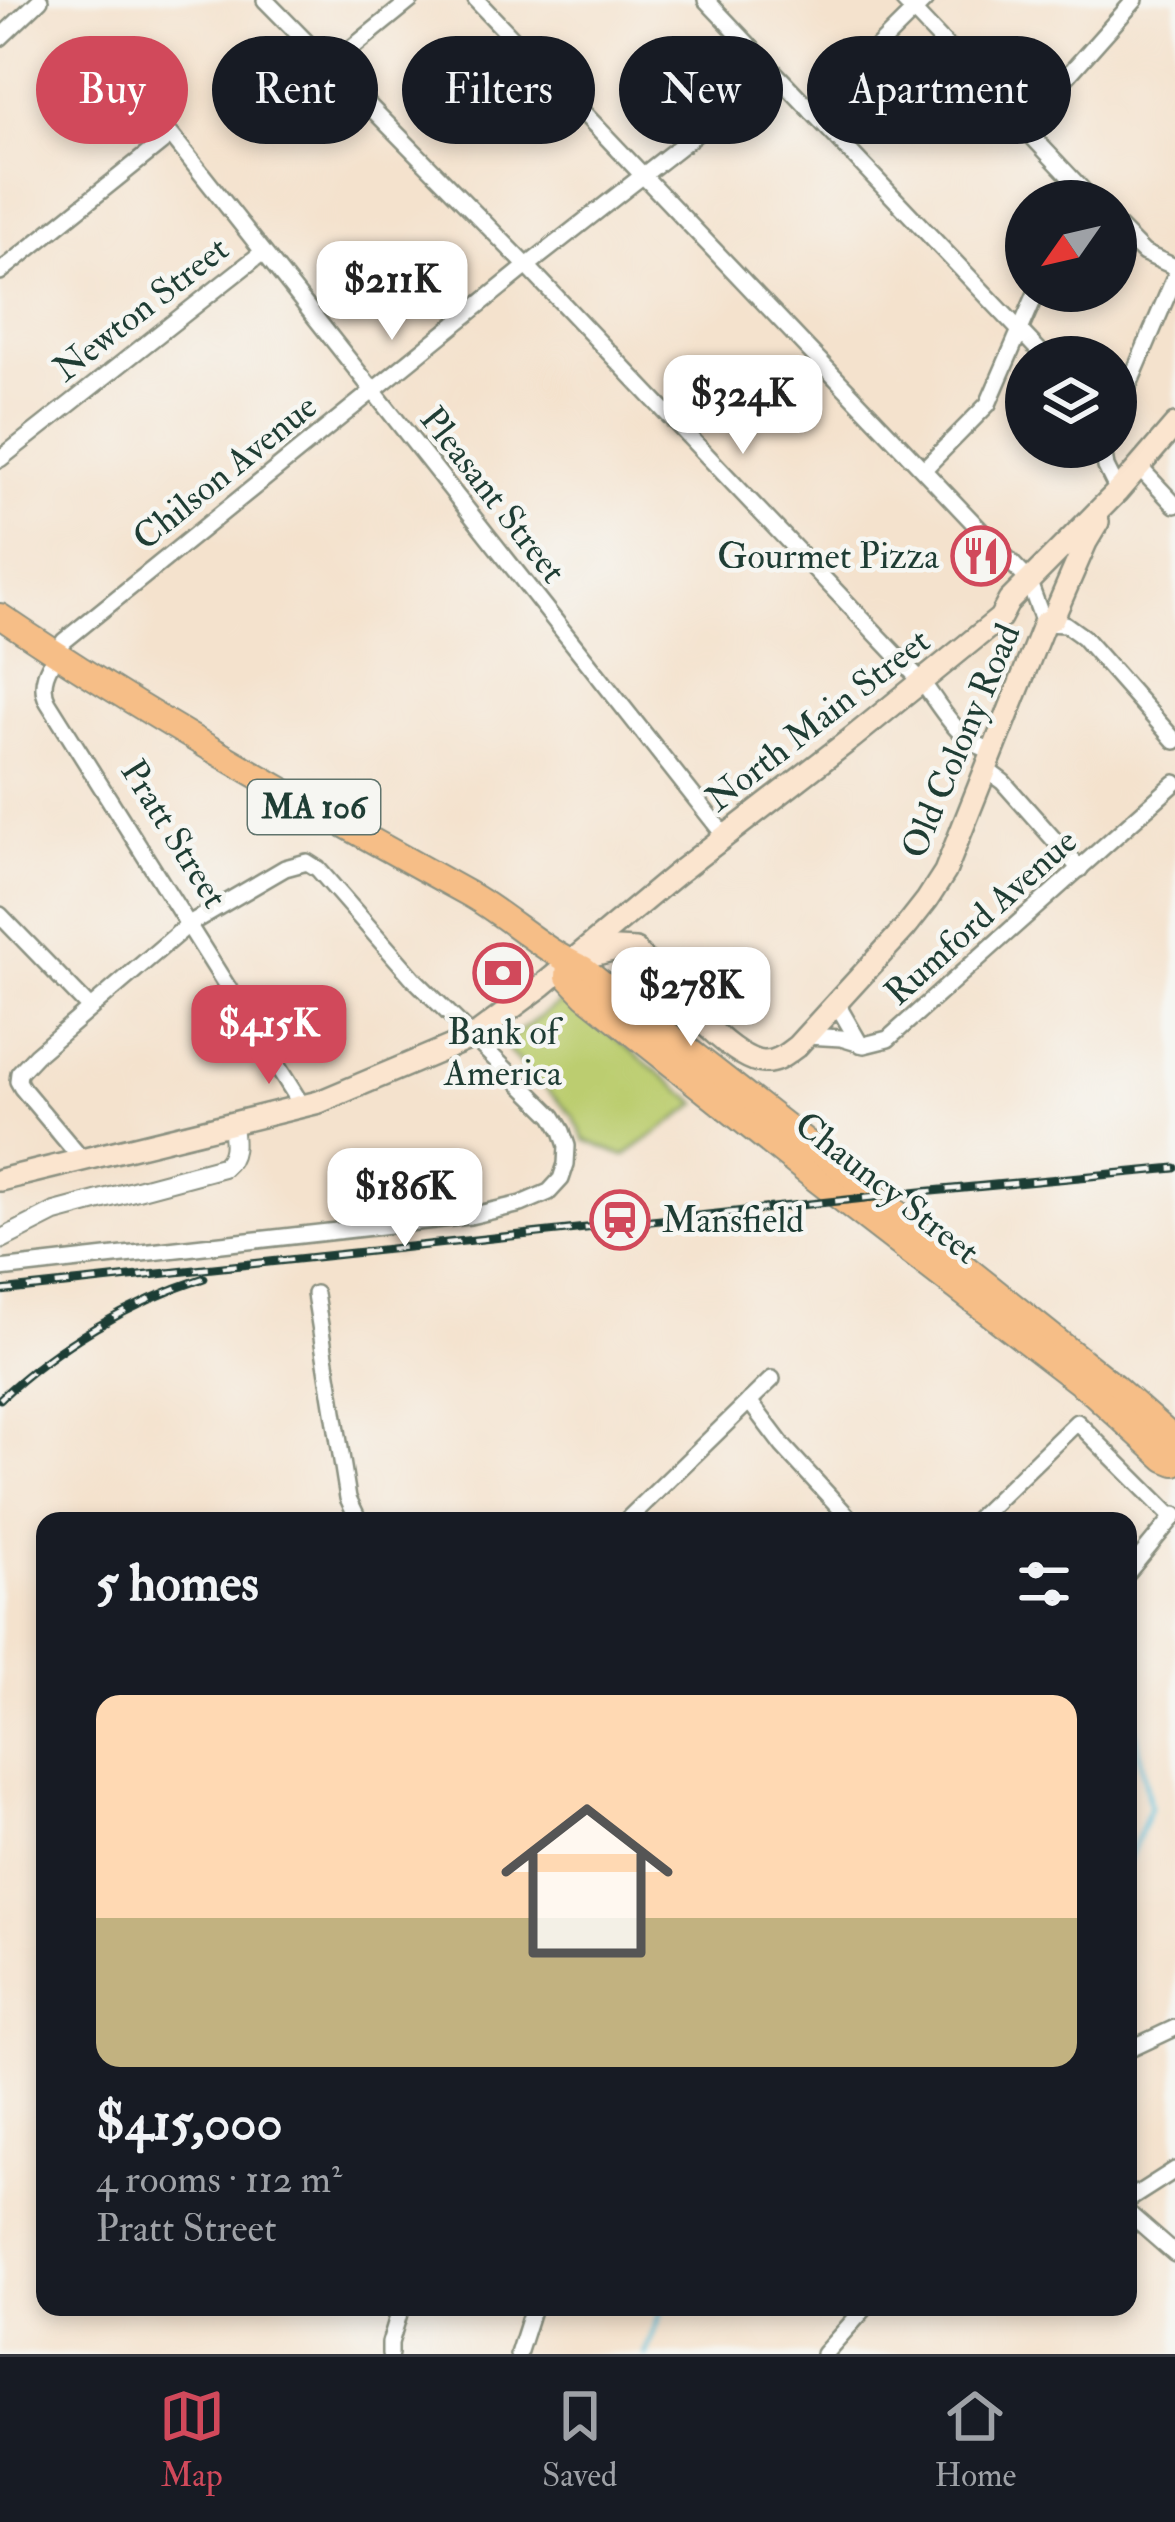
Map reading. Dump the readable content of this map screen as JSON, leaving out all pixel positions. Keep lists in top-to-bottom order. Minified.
{"streets":{"main road":["North Main Street","Old Colony Road","MA 106","Chauncy Street"],"street":["Newton Street","Chilson Avenue","Pleasant Street","Pratt Street","Rumford Avenue"]},"crossings":[["Newton Street","Pleasant Street"],["Chilson Avenue","Pleasant Street"],["Chilson Avenue","MA 106"],["Chilson Avenue","Pratt Street"],["Chilson Avenue","Chauncy Street"],["Pleasant Street","North Main Street"],["North Main Street","Old Colony Road"],["North Main Street","Pratt Street"],["North Main Street","Chauncy Street"],["Old Colony Road","Rumford Avenue"],["MA 106","Pratt Street"],["MA 106","Chauncy Street"],["Pratt Street","Chauncy Street"]],"places":{"restaurant":["Gourmet Pizza"],"bank":["Bank of America"],"station":["Mansfield"]},"north":"bottom left","page":{"chip":["Buy","Rent","Filters","New","Apartment"],"price":["$211K","$324K","$278K","$415K","$186K"],"heading":"5 homes","list":[{"name":"$415,000","note":"4 rooms · 112 m² · Pratt Street"}],"tabs":["Map","Saved","Home"]}}
